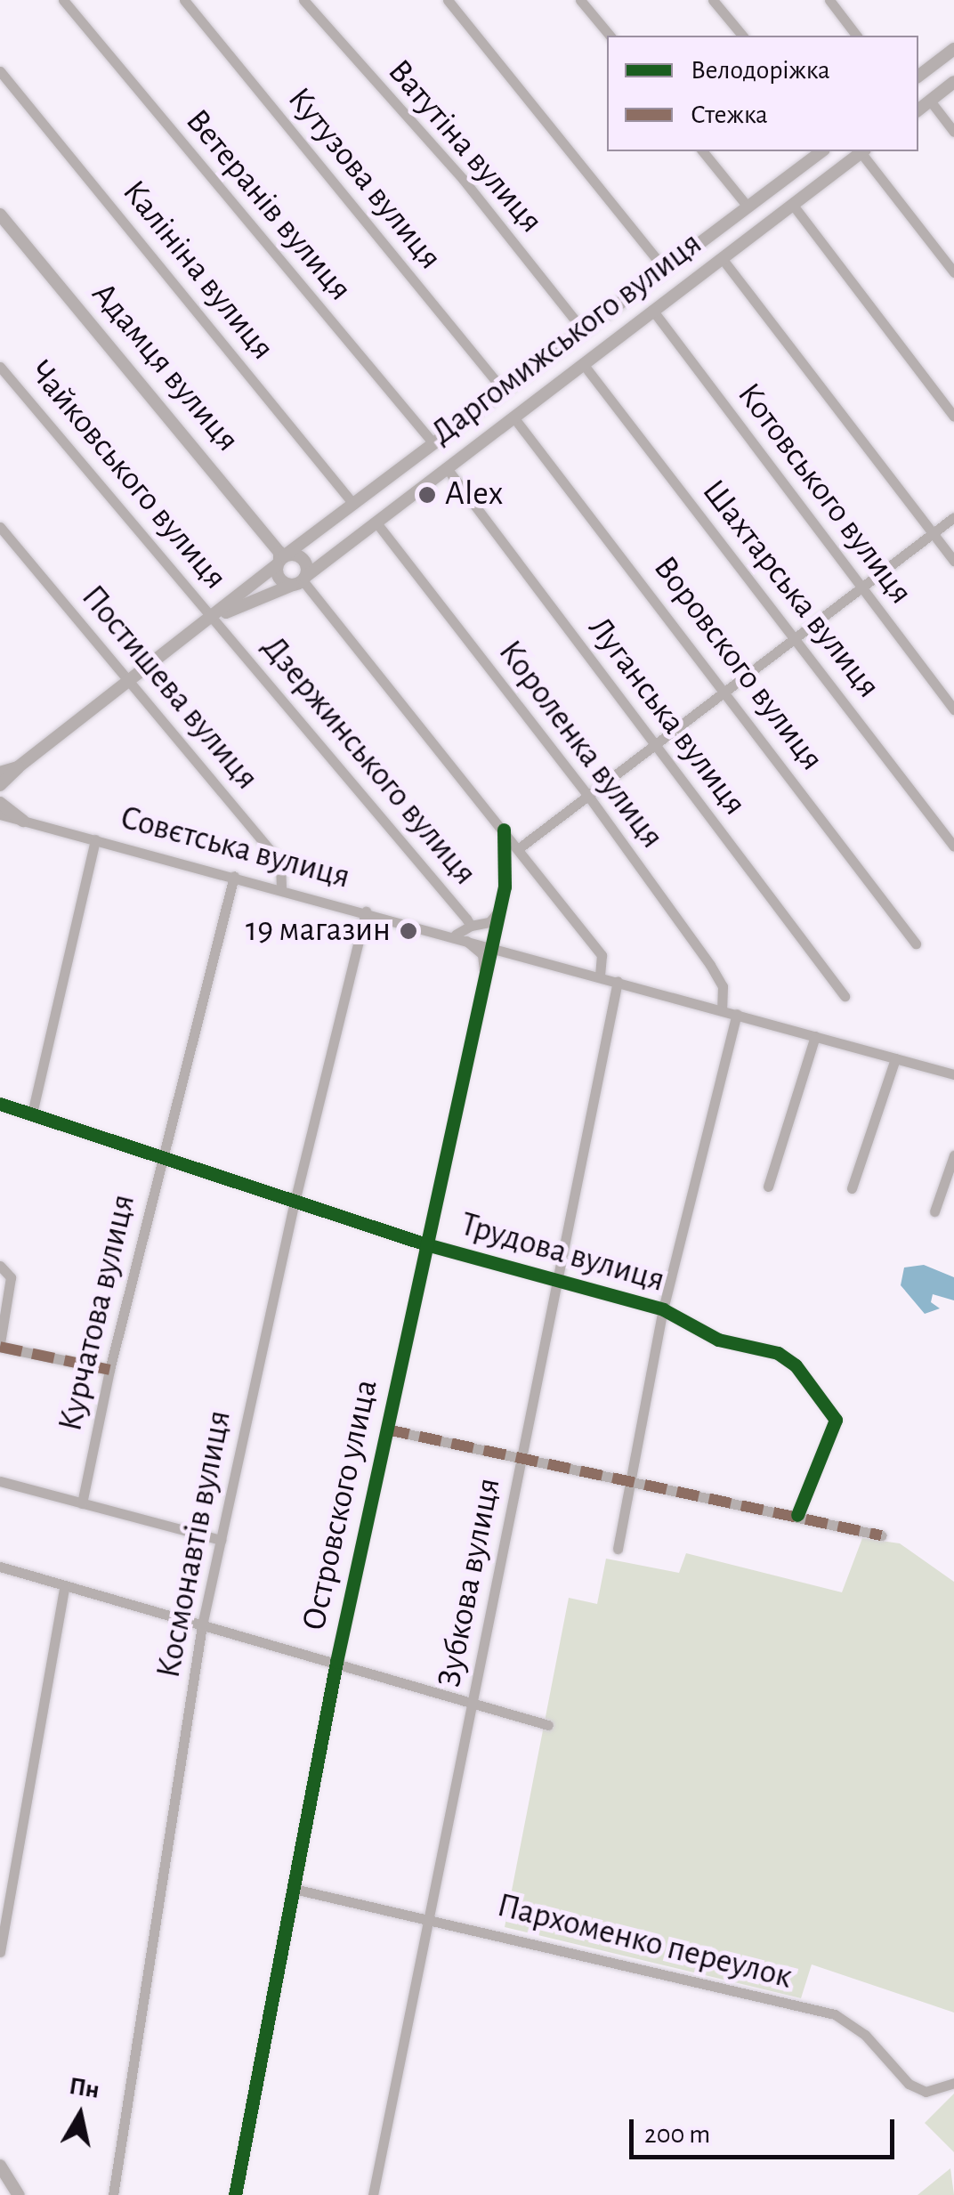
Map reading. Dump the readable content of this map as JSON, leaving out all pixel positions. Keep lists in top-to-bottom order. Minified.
{"streets":{"street":["Ватутіна вулиця","Кутузова вулиця","Ветеранів вулиця","Калініна вулиця","Даргомижського вулиця","Адамця вулиця","Чайковського вулиця","Котовського вулиця","Шахтарська вулиця","Воровского вулиця","Постишева вулиця","Луганська вулиця","Короленка вулиця","Дзержинського вулиця","Совєтська вулиця","Трудова вулиця","Курчатова вулиця","Островского улица","Космонавтів вулиця","Зубкова вулиця","Пархоменко переулок"]},"crossings":[["Ватутіна вулиця","Даргомижського вулиця"],["Кутузова вулиця","Даргомижського вулиця"],["Ветеранів вулиця","Даргомижського вулиця"],["Калініна вулиця","Даргомижського вулиця"],["Даргомижського вулиця","Адамця вулиця"],["Даргомижського вулиця","Чайковського вулиця"],["Даргомижського вулиця","Котовського вулиця"],["Даргомижського вулиця","Шахтарська вулиця"],["Даргомижського вулиця","Воровского вулиця"],["Даргомижського вулиця","Луганська вулиця"],["Даргомижського вулиця","Короленка вулиця"],["Даргомижського вулиця","Дзержинського вулиця"],["Чайковського вулиця","Дзержинського вулиця"],["Постишева вулиця","Совєтська вулиця"],["Короленка вулиця","Совєтська вулиця"],["Дзержинського вулиця","Совєтська вулиця"],["Совєтська вулиця","Курчатова вулиця"],["Совєтська вулиця","Островского улица"],["Совєтська вулиця","Космонавтів вулиця"],["Совєтська вулиця","Зубкова вулиця"],["Трудова вулиця","Курчатова вулиця"],["Трудова вулиця","Островского улица"],["Трудова вулиця","Космонавтів вулиця"],["Трудова вулиця","Зубкова вулиця"],["Островского улица","Пархоменко переулок"],["Зубкова вулиця","Пархоменко переулок"]],"places":["Alex","19 магазин"],"legend":["Велодоріжка","Стежка"],"scale_bar":"200 m","north":"top"}
